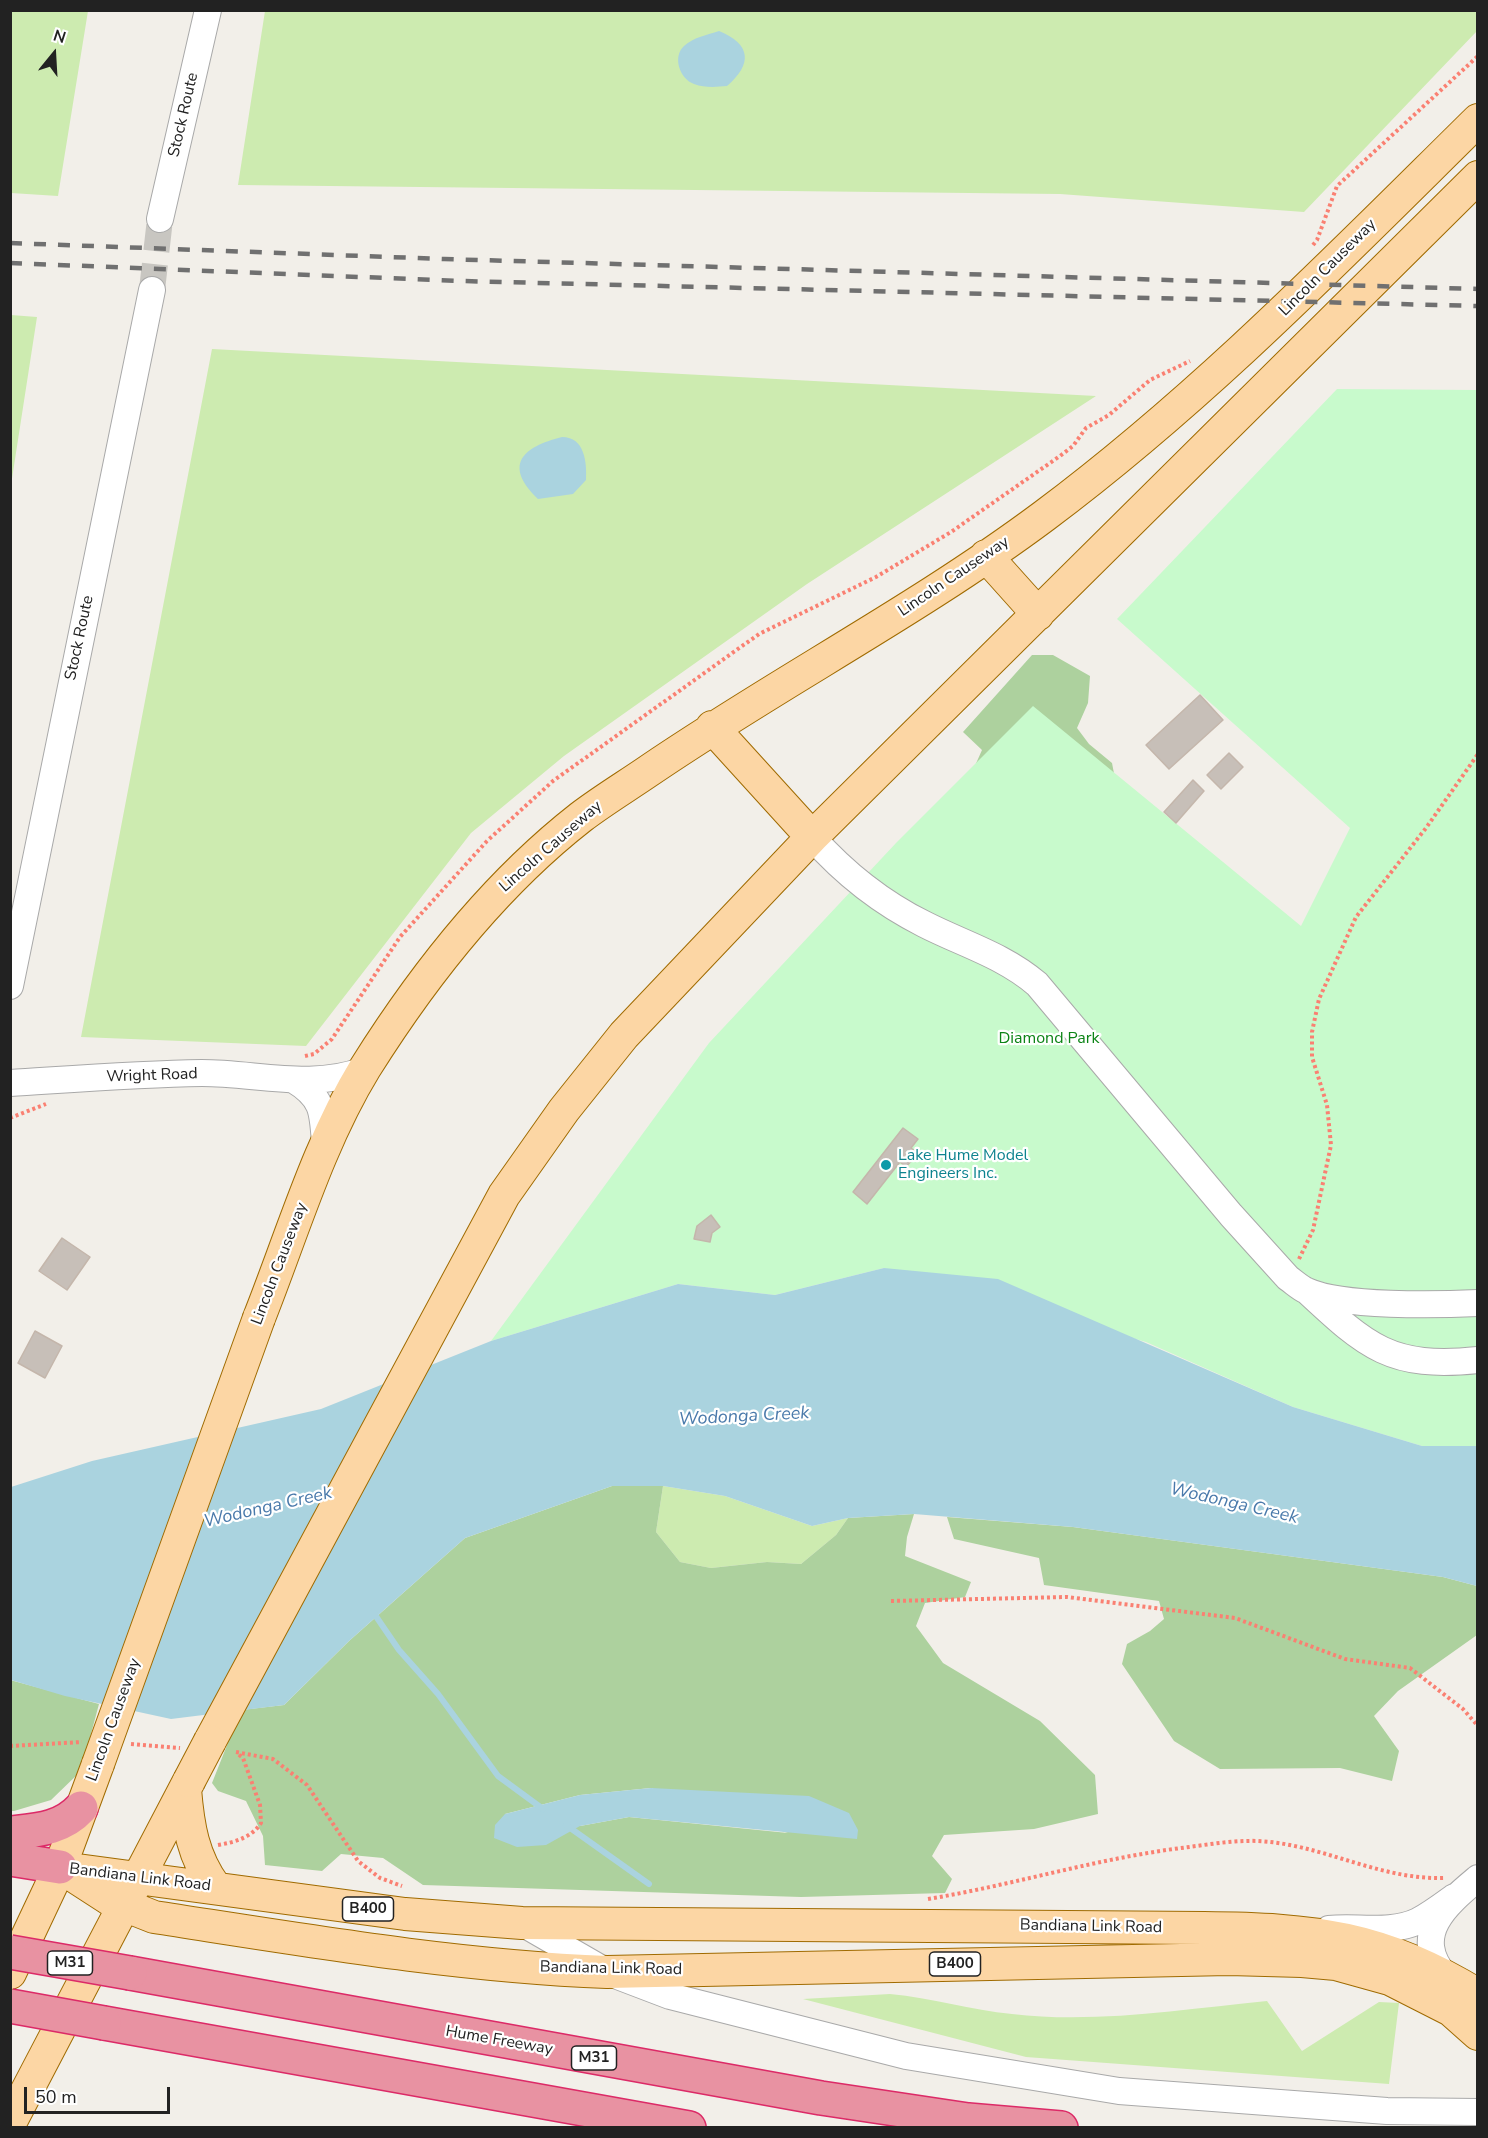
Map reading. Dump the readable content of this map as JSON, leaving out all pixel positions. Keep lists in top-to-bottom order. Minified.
{"streets":{"highway":["B400","M31","Hume Freeway"],"main road":["Lincoln Causeway","Bandiana Link Road"],"street":["Stock Route","Wright Road"]},"crossings":[["Lincoln Causeway","Wright Road"],["Lincoln Causeway","Bandiana Link Road"],["Lincoln Causeway","B400"],["Bandiana Link Road","B400"]],"water":["Wodonga Creek"],"parks":["Diamond Park"],"places":["Lake Hume Model Engineers Inc."],"scale_bar":"50 m","north":"top"}
